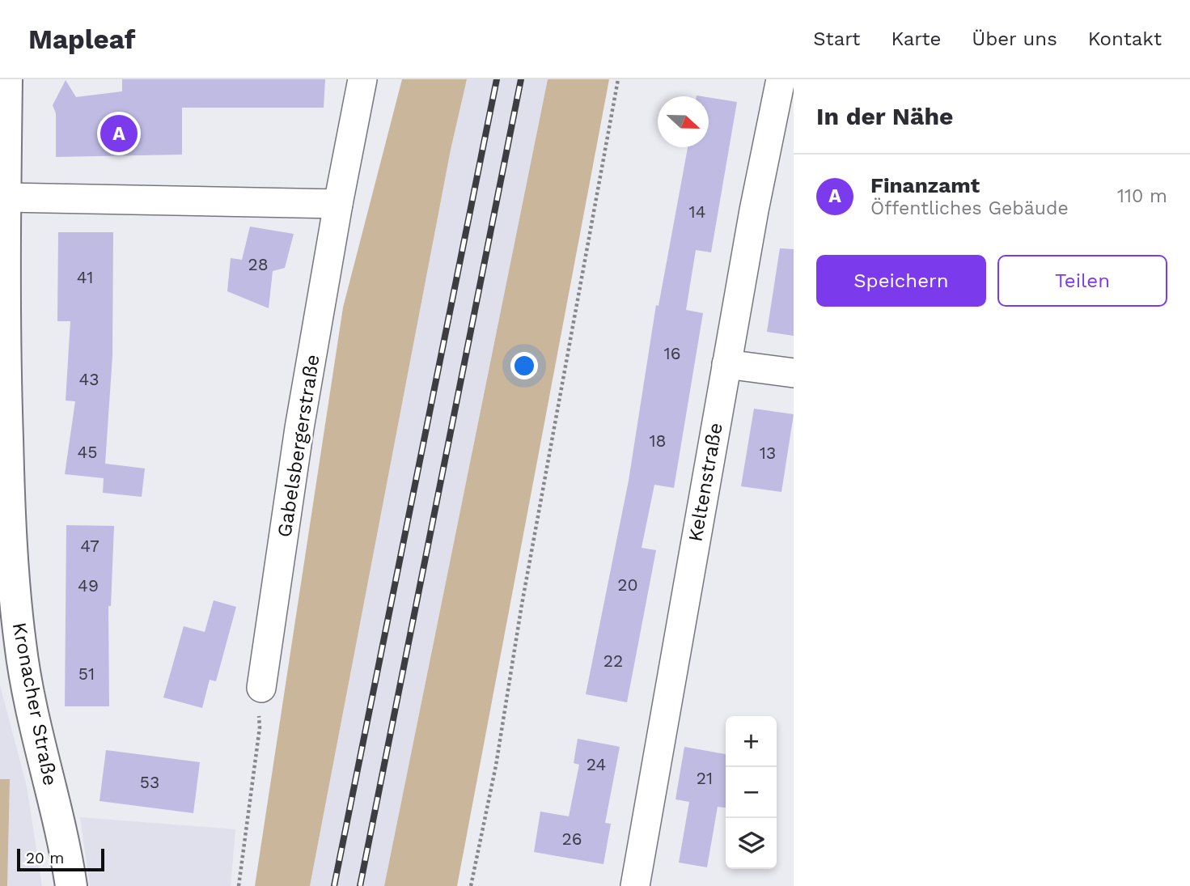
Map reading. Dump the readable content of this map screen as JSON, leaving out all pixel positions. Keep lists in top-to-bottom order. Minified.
{"streets":{"street":["Gabelsbergerstraße","Keltenstraße","Kronacher Straße"]},"house_numbers":["14","28","41","16","43","18","45","13","47","20","49","22","51","24","21","53","26"],"scale_bar":"20 m","north":"right","page":{"header":"Mapleaf","nav":["Start","Karte","Über uns","Kontakt"],"heading":"In der Nähe","pins":"A","list":[{"mark":"A","name":"Finanzamt","note":"Öffentliches Gebäude","value":"110 m"}],"buttons":["Speichern","Teilen"],"map_buttons":["+","−"],"scale":"20 m"}}
